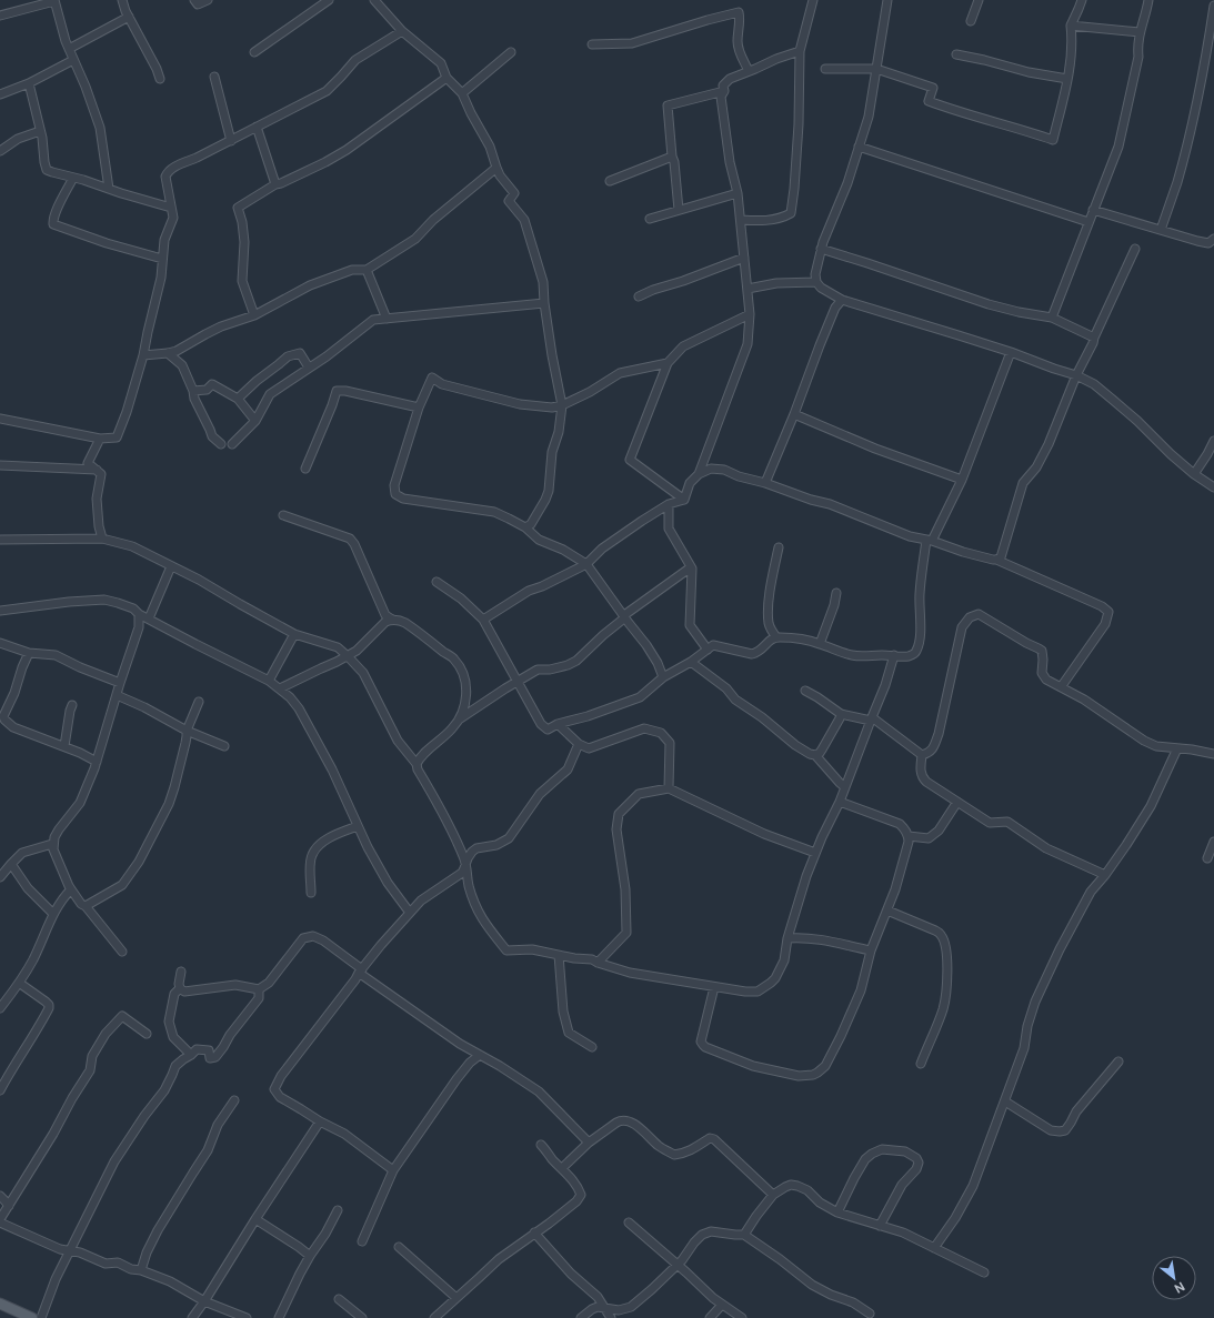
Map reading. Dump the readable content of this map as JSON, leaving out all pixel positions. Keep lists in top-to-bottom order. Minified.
{"north":"bottom right"}
